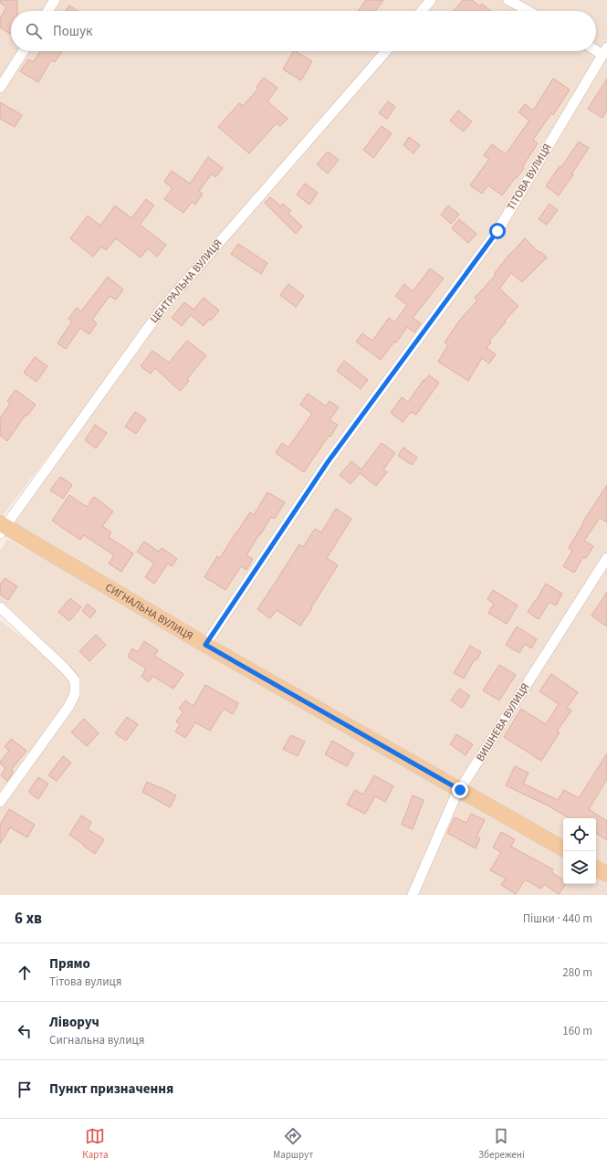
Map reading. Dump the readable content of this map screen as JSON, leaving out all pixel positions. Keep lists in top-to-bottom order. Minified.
{"streets":{"main road":["СИГНАЛЬНА ВУЛИЦЯ"],"street":["ТІТОВА ВУЛИЦЯ","ЦЕНТРАЛЬНА ВУЛИЦЯ","ВИШНЕВА ВУЛИЦЯ"]},"crossings":[["ТІТОВА ВУЛИЦЯ","СИГНАЛЬНА ВУЛИЦЯ"],["ЦЕНТРАЛЬНА ВУЛИЦЯ","СИГНАЛЬНА ВУЛИЦЯ"],["СИГНАЛЬНА ВУЛИЦЯ","ВИШНЕВА ВУЛИЦЯ"]],"page":{"search":"Пошук","heading":["6 хв","Пішки · 440 m"],"list":[["Прямо","Тітова вулиця","280 m"],["Ліворуч","Сигнальна вулиця","160 m"],"Пункт призначення"],"nav":["Карта","Маршрут","Збережені"]}}
